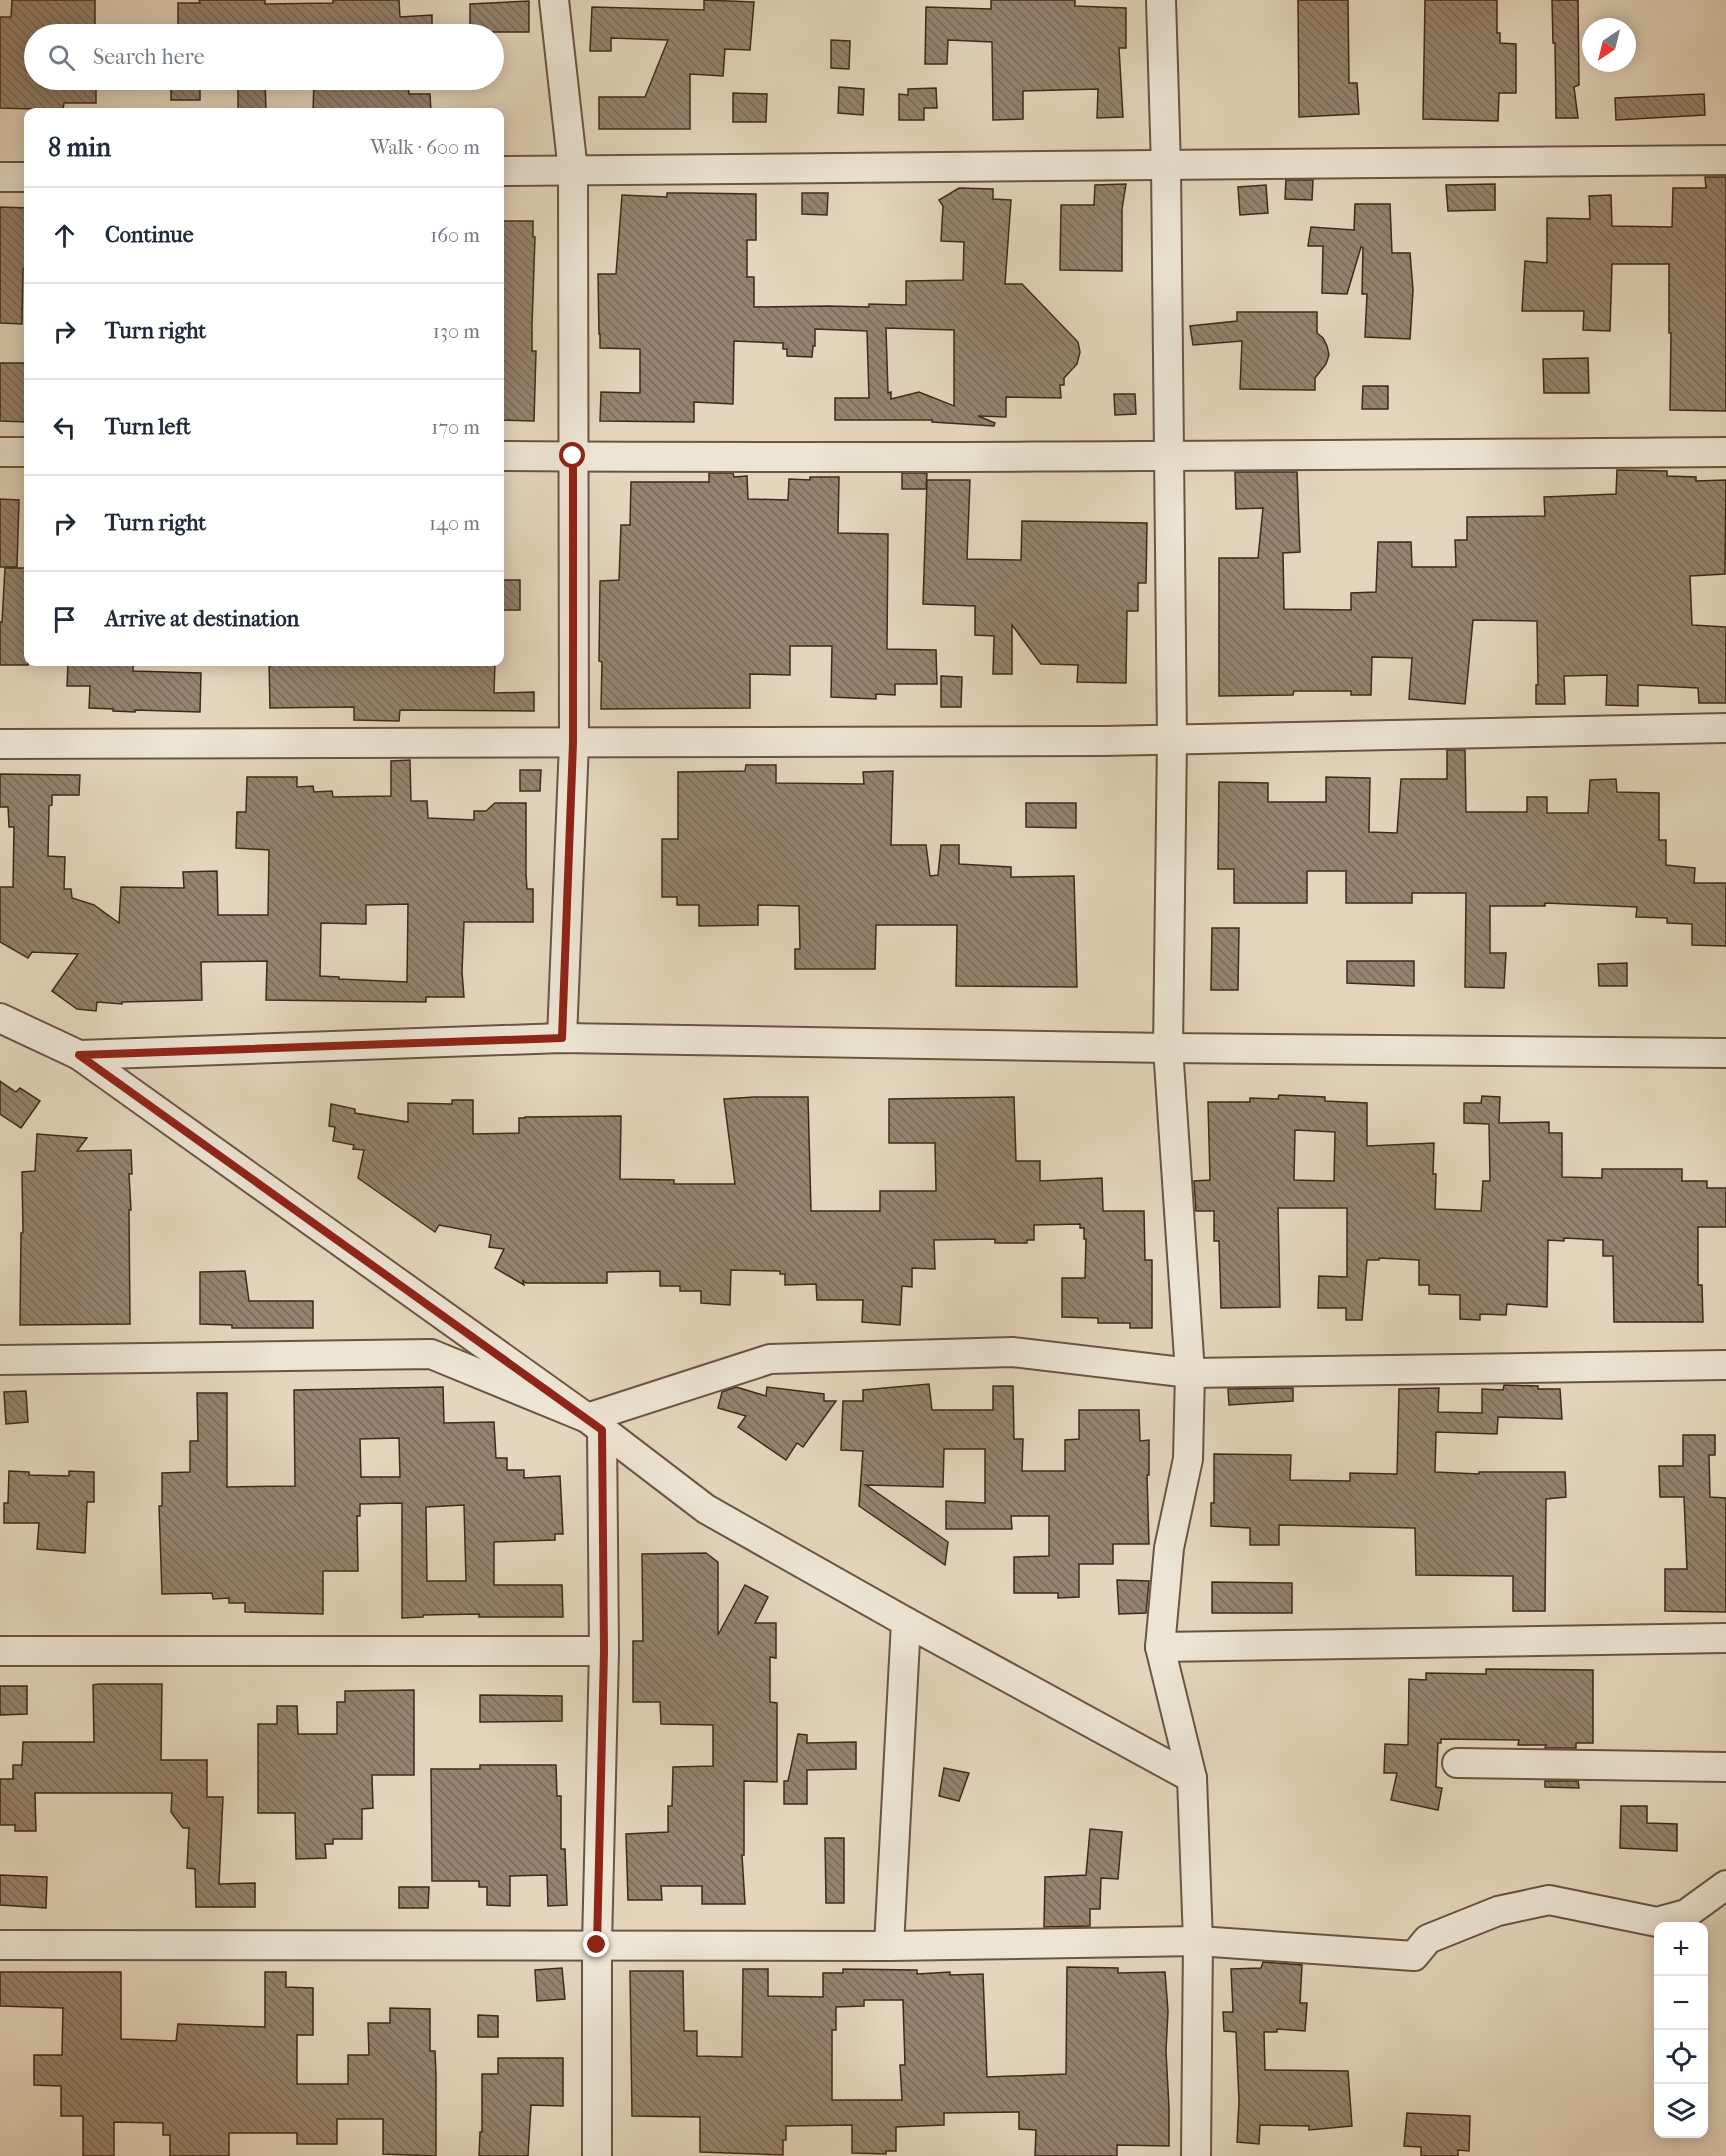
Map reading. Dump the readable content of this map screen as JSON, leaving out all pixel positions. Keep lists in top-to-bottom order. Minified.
{"north":"bottom left","page":{"search":"Search here","heading":["8 min","Walk · 600 m"],"list":[["Continue","160 m"],["Turn right","130 m"],["Turn left","170 m"],["Turn right","140 m"],"Arrive at destination"],"map_buttons":["+","−"]}}
